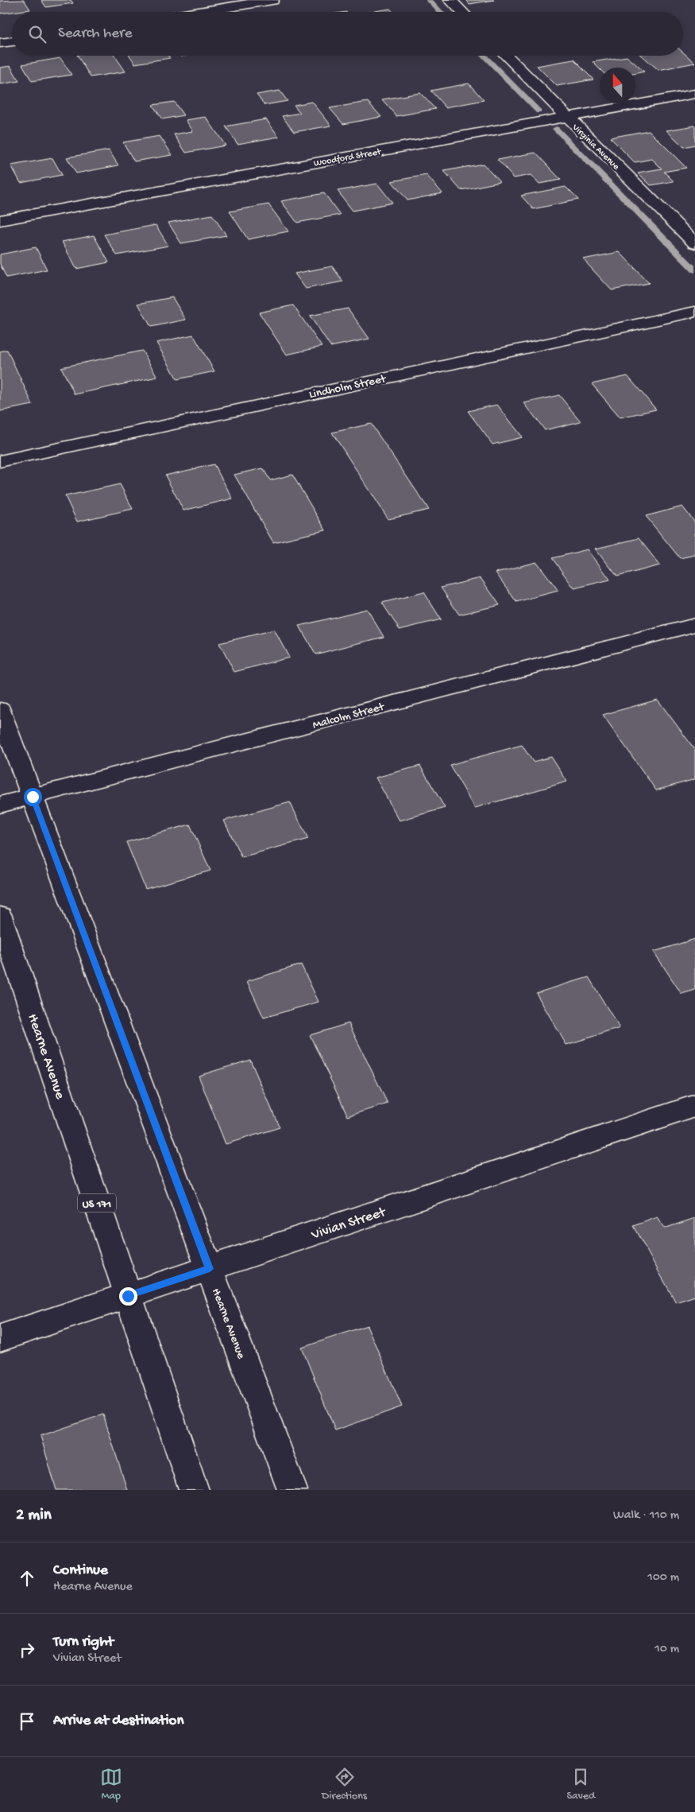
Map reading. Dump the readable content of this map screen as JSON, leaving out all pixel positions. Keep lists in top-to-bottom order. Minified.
{"streets":{"street":["Virginia Avenue","Woodford Street","Lindholm Street","Malcolm Street","Hearne Avenue","US 171","Vivian Street"]},"crossings":[["Virginia Avenue","Woodford Street"],["Malcolm Street","Hearne Avenue"],["Hearne Avenue","Vivian Street"]],"north":"top","page":{"search":"Search here","heading":["2 min","Walk · 110 m"],"list":[["Continue","Hearne Avenue","100 m"],["Turn right","Vivian Street","10 m"],"Arrive at destination"],"nav":["Map","Directions","Saved"]}}
